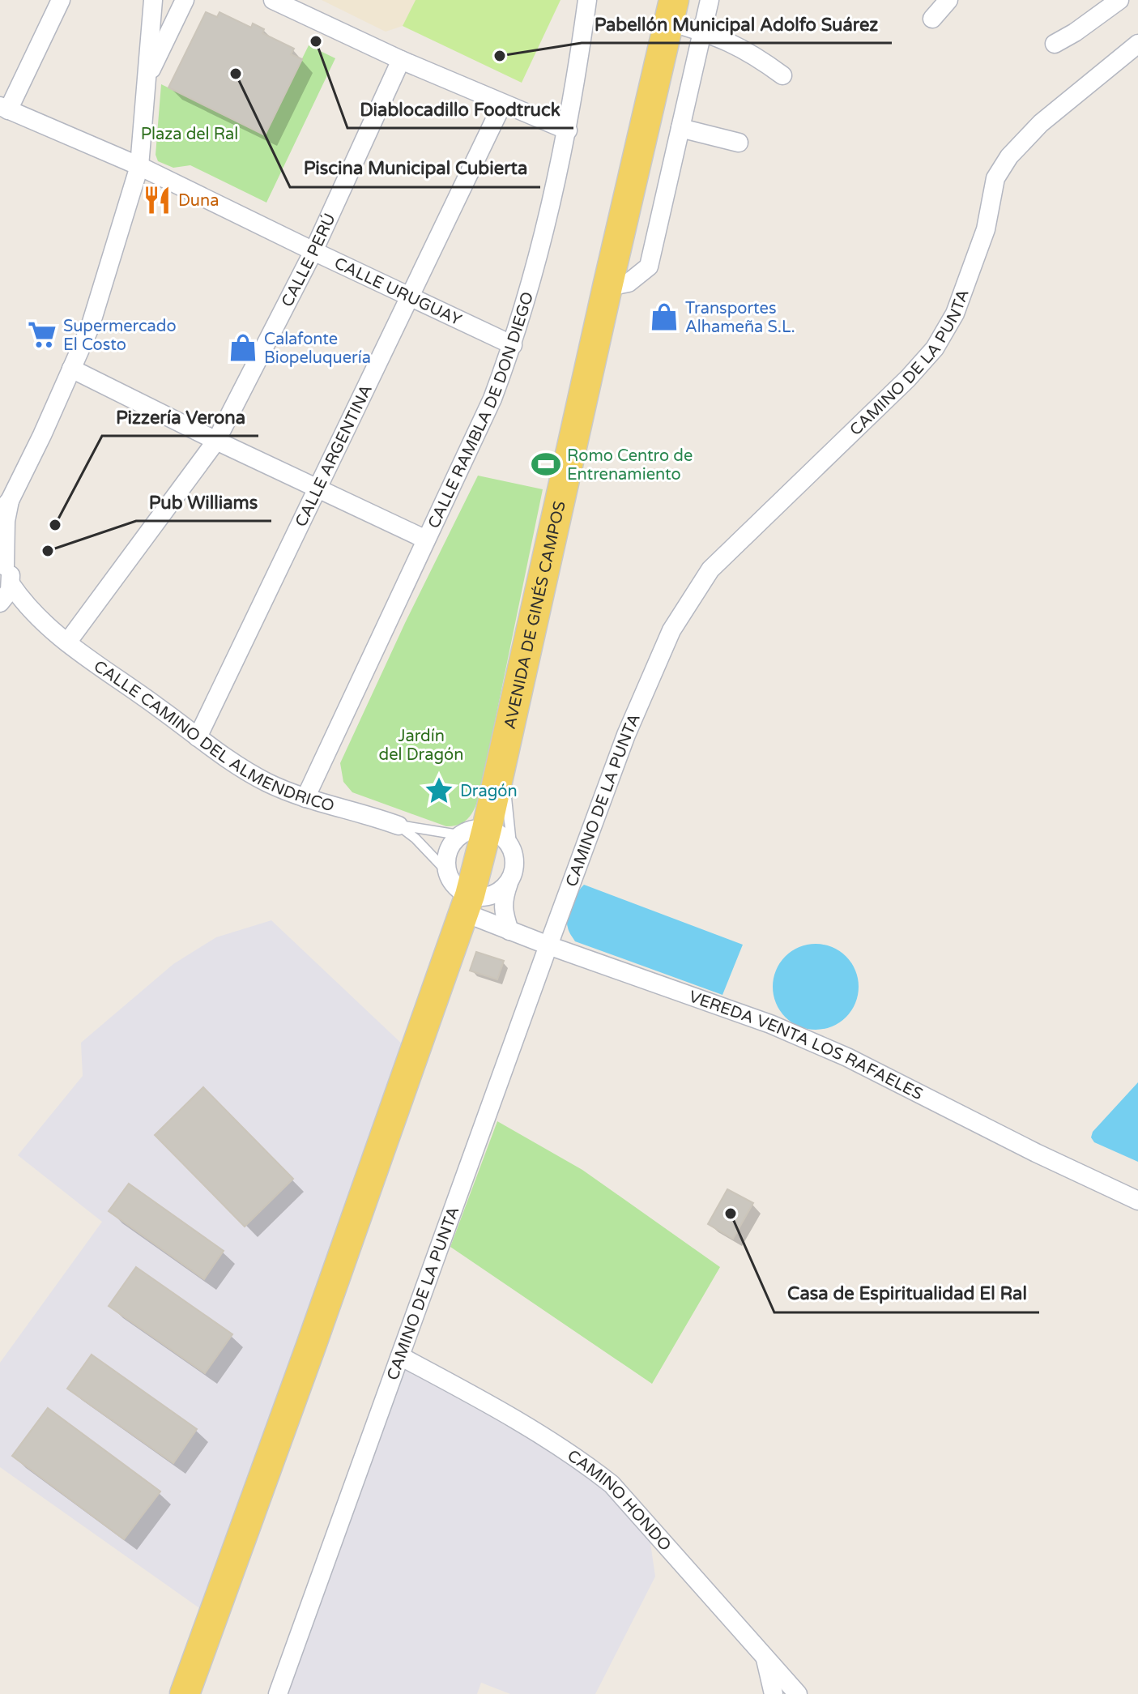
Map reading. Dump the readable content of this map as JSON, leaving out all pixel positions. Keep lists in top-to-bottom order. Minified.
{"streets":{"main road":["AVENIDA DE GINÉS CAMPOS"],"street":["CALLE PERÚ","CALLE URUGUAY","CAMINO DE LA PUNTA","CALLE RAMBLA DE DON DIEGO","CALLE ARGENTINA","CALLE CAMINO DEL ALMENDRICO","VEREDA VENTA LOS RAFAELES","CAMINO HONDO"]},"crossings":[["CALLE PERÚ","CALLE URUGUAY"],["CALLE PERÚ","CALLE CAMINO DEL ALMENDRICO"],["CALLE URUGUAY","CALLE RAMBLA DE DON DIEGO"],["CALLE URUGUAY","CALLE ARGENTINA"],["CAMINO DE LA PUNTA","VEREDA VENTA LOS RAFAELES"],["CAMINO DE LA PUNTA","CAMINO HONDO"],["CALLE RAMBLA DE DON DIEGO","CALLE CAMINO DEL ALMENDRICO"],["CALLE ARGENTINA","CALLE CAMINO DEL ALMENDRICO"],["AVENIDA DE GINÉS CAMPOS","VEREDA VENTA LOS RAFAELES"]],"parks":["Plaza del Ral","Jardín del Dragón"],"places":{"other":["Diablocadillo Foodtruck","Pabellón Municipal Adolfo Suárez","Piscina Municipal Cubierta","Pizzería Verona","Pub Williams","Casa de Espiritualidad El Ral"],"restaurant":["Duna"],"shop":["Transportes Alhameña S.L.","Calafonte Biopeluquería"],"supermarket":["Supermercado El Costo"],"sports":["Romo Centro de Entrenamiento"],"place":["Dragón"]}}
